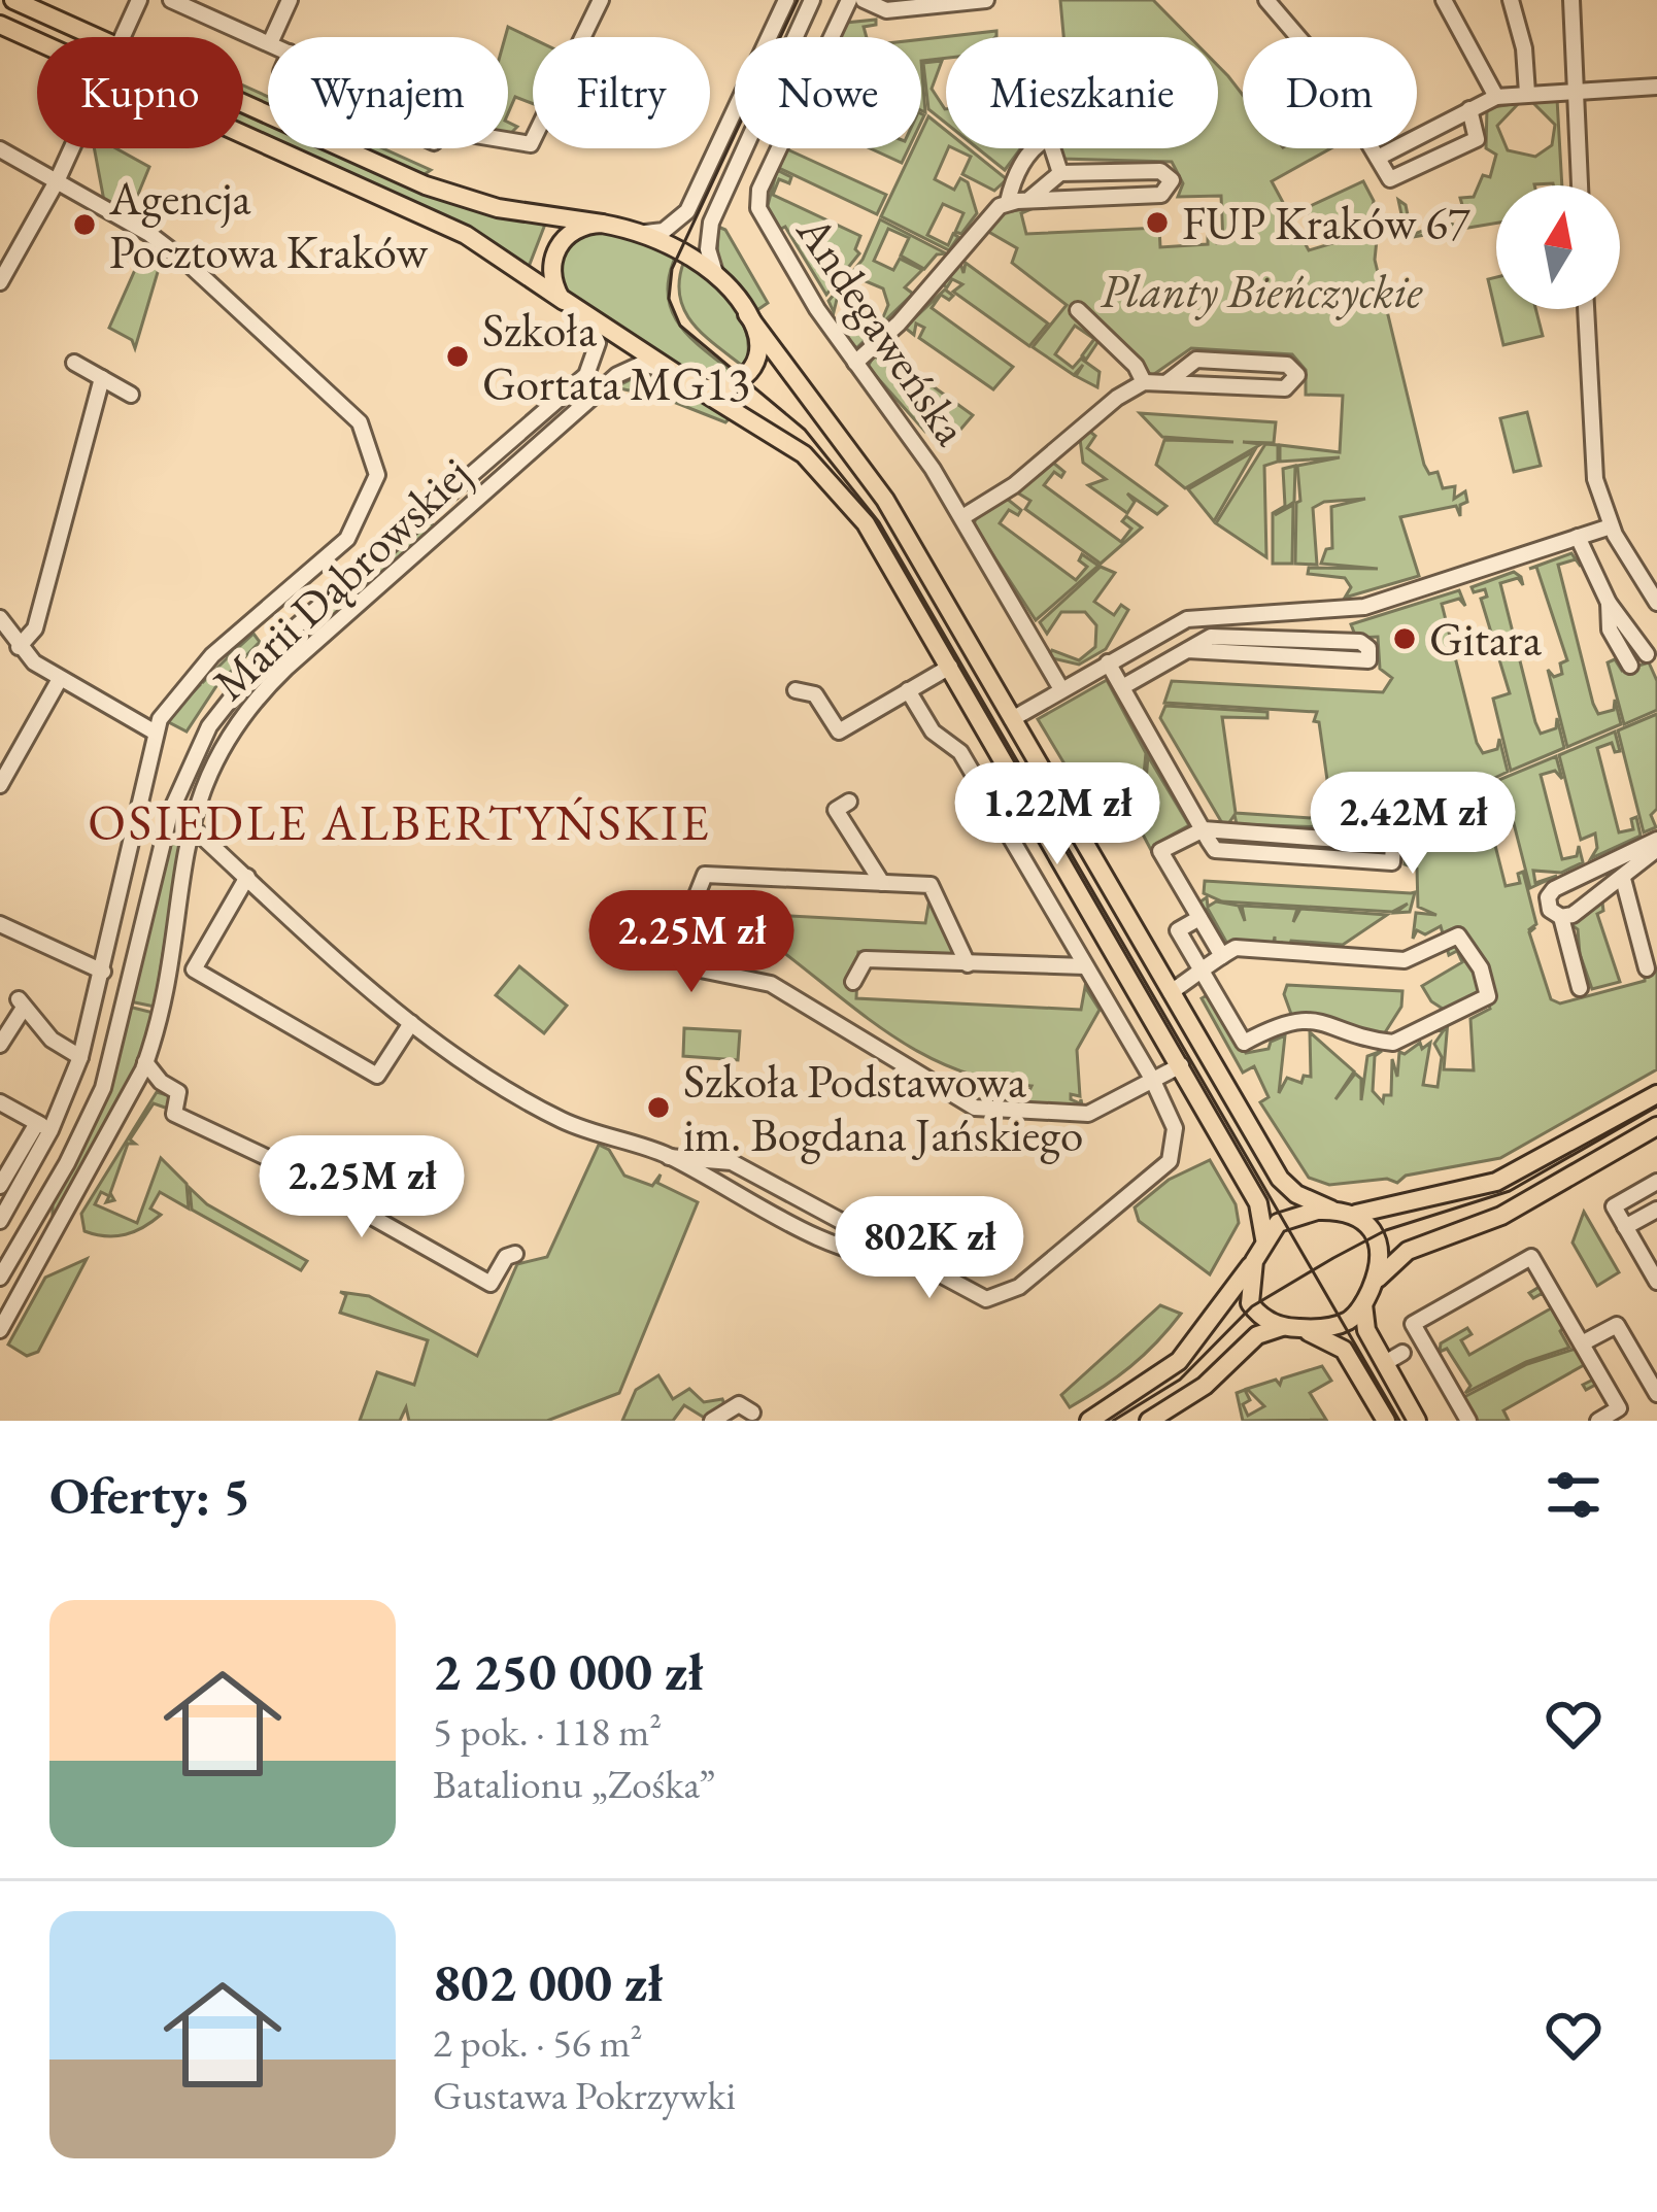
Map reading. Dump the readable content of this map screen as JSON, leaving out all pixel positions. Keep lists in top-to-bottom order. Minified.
{"streets":{"street":["Andegaweńska","Marii Dąbrowskiej"]},"districts":["OSIEDLE ALBERTYŃSKIE"],"parks":["Planty Bieńczyckie"],"places":["FUP Kraków 67","Agencja Pocztowa Kraków","Szkoła Gortata MG13","Gitara","Szkoła Podstawowa im. Bogdana Jańskiego"],"north":"top","page":{"chip":["Kupno","Wynajem","Filtry","Nowe","Mieszkanie","Dom"],"price":["1.22M zł","2.42M zł","2.25M zł","2.25M zł","802K zł"],"heading":"Oferty: 5","list":[{"name":"2 250 000 zł","note":"5 pok. · 118 m² · Batalionu „Zośka”"},{"name":"802 000 zł","note":"2 pok. · 56 m² · Gustawa Pokrzywki"}]}}
